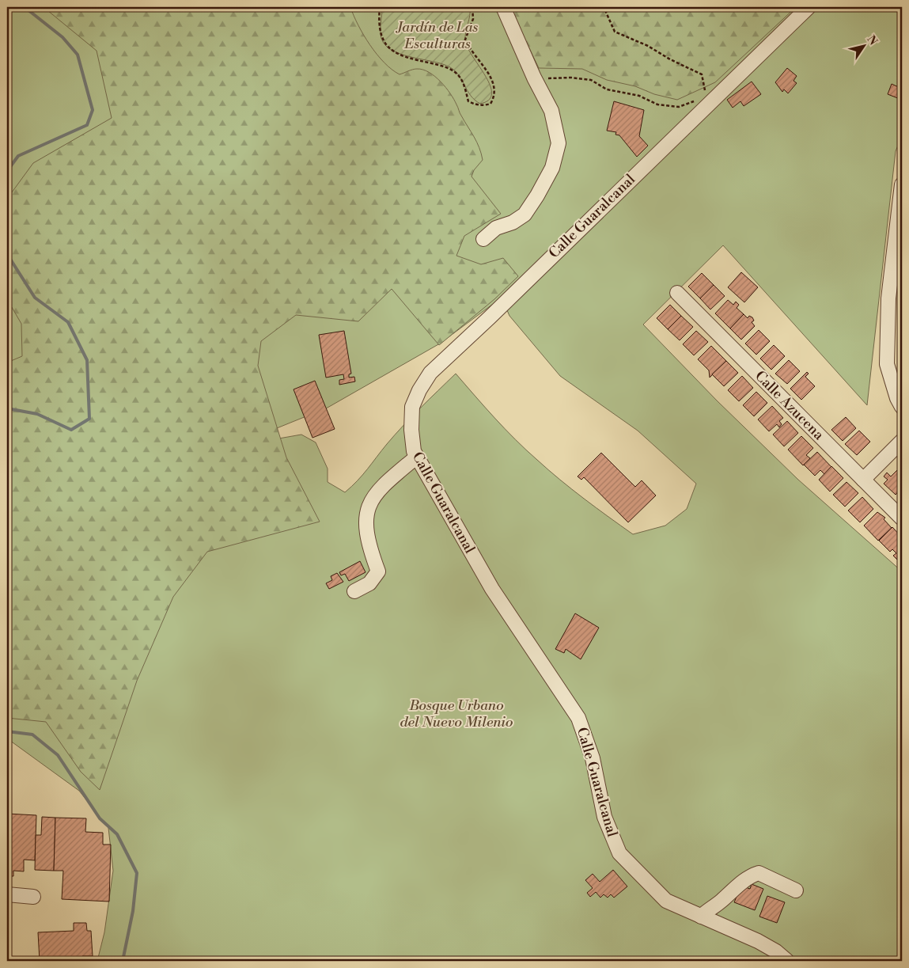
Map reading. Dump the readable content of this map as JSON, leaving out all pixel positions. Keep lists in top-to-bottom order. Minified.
{"streets":{"street":["Calle Guaralcanal","Calle Azucena"]},"parks":["Jardín de Las Esculturas","Bosque Urbano del Nuevo Milenio"],"north":"top right"}
